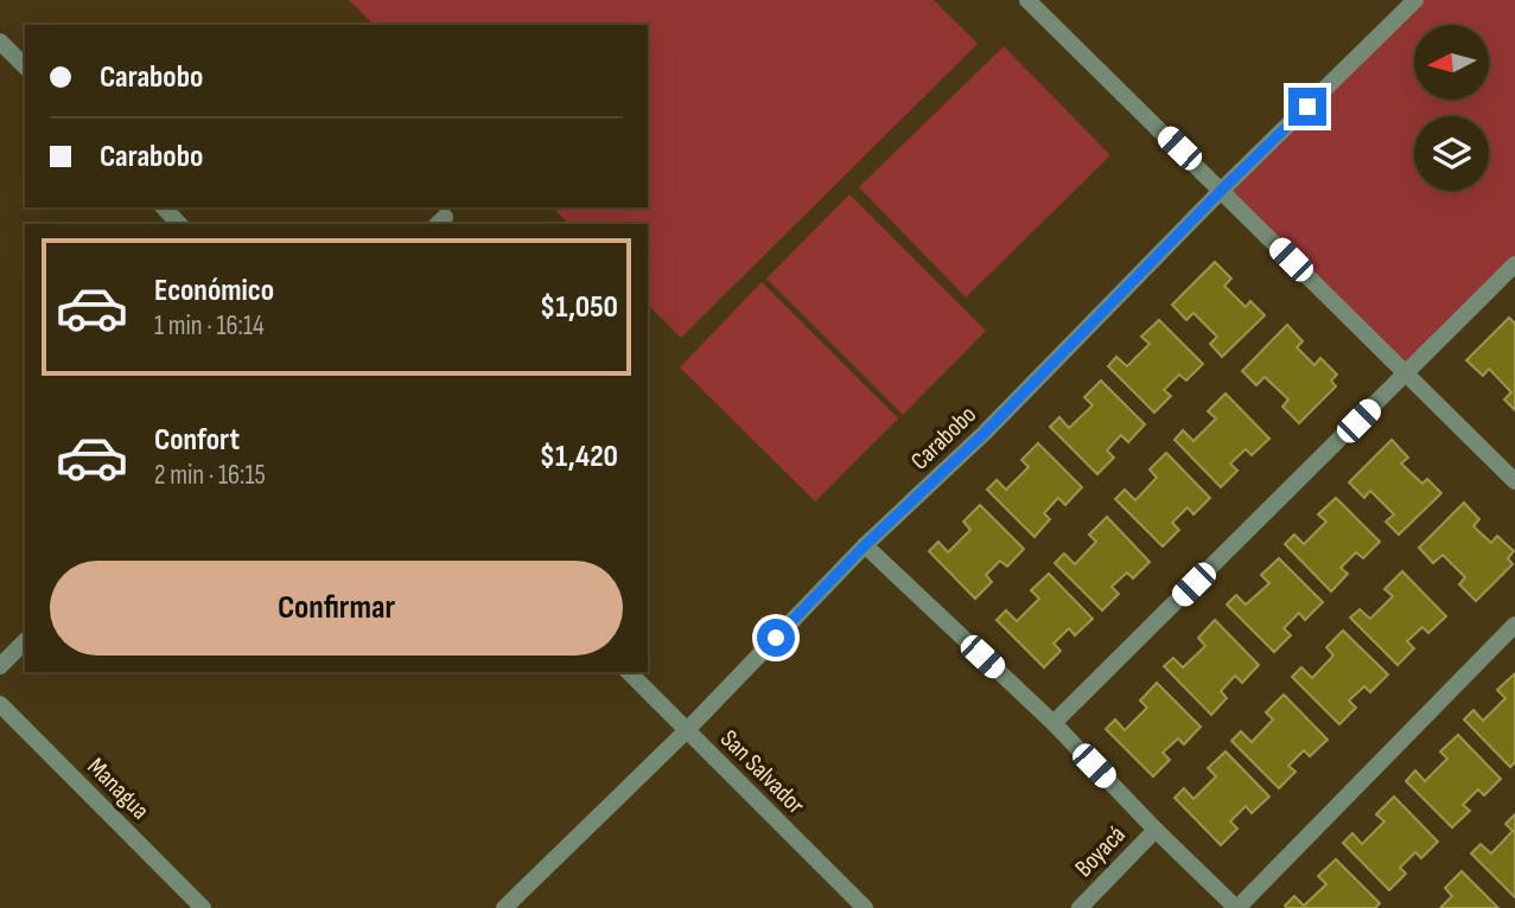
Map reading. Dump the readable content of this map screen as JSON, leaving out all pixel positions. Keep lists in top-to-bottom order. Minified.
{"streets":{"street":["Carabobo","San Salvador","Managua","Boyacá"]},"crossings":[["Carabobo","San Salvador"]],"north":"left","page":{"banner":["Carabobo","Carabobo"],"list":[{"name":"Económico","note":"1 min · 16:14","value":"$1,050"},{"name":"Confort","note":"2 min · 16:15","value":"$1,420"}],"buttons":"Confirmar"}}
